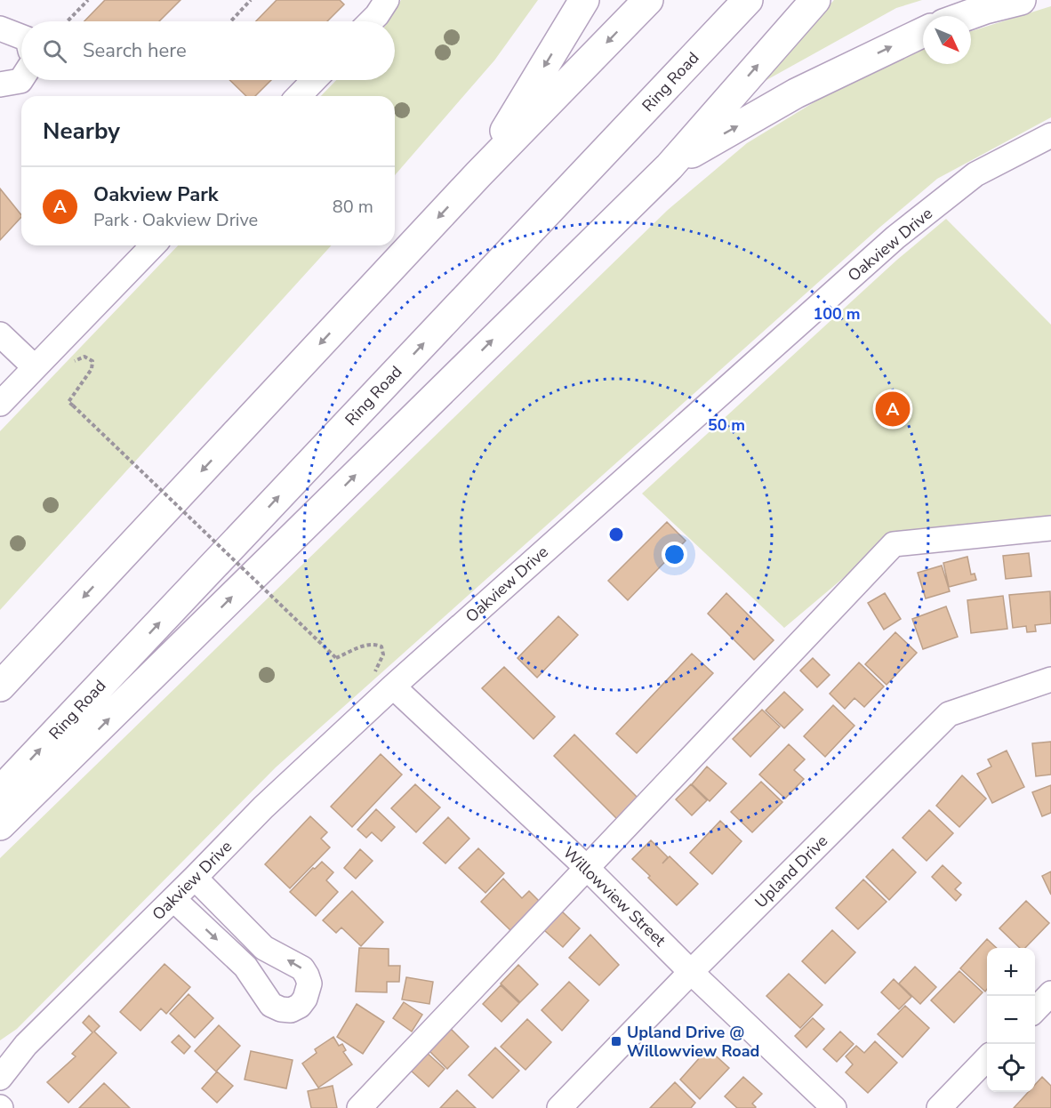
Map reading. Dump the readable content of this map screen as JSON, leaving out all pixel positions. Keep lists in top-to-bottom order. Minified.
{"streets":{"highway":["Ring Road"],"street":["Oakview Drive","Upland Drive","Willowview Street"]},"crossings":[["Oakview Drive","Willowview Street"],["Upland Drive","Willowview Street"]],"places":{"transit":["Upland Drive @ Willowview Road"]},"north":"bottom right","page":{"search":"Search here","heading":"Nearby","list":[{"mark":"A","name":"Oakview Park","note":"Park · Oakview Drive","value":"80 m"}],"pins":"A","map_buttons":["+","−"]},"rings":["100 m","50 m"]}
